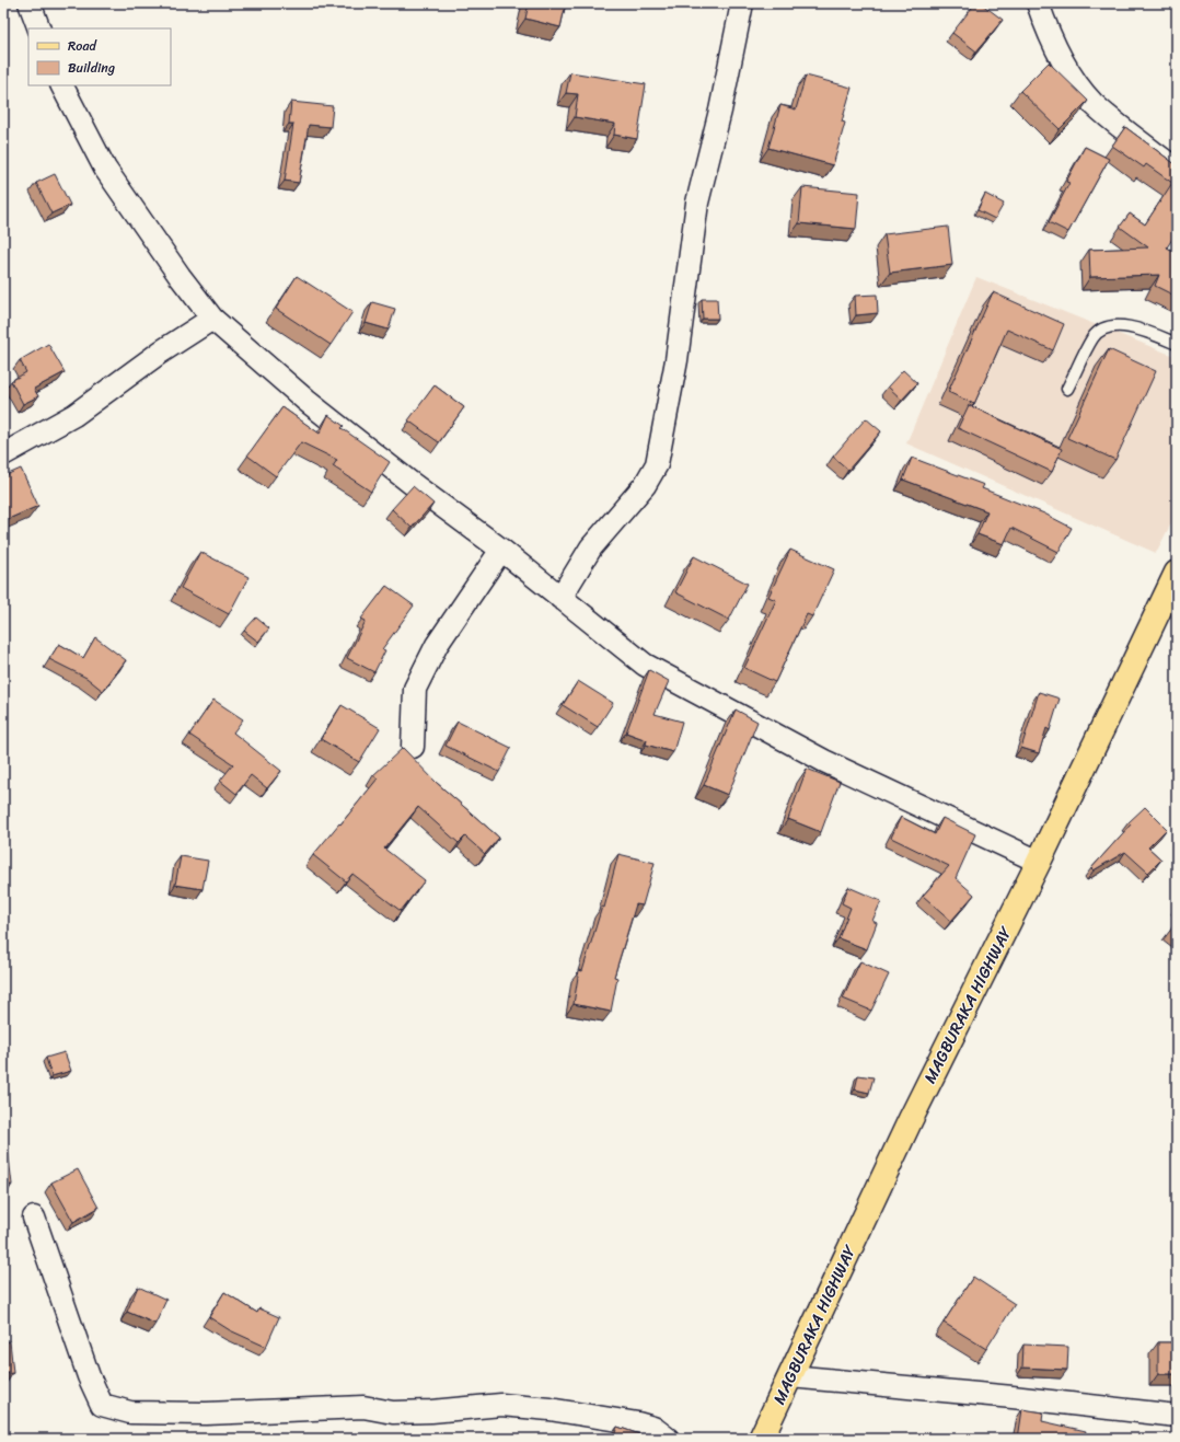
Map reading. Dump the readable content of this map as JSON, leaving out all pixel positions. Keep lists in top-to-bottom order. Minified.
{"streets":{"main road":["MAGBURAKA HIGHWAY"]},"legend":["Road","Building"]}
